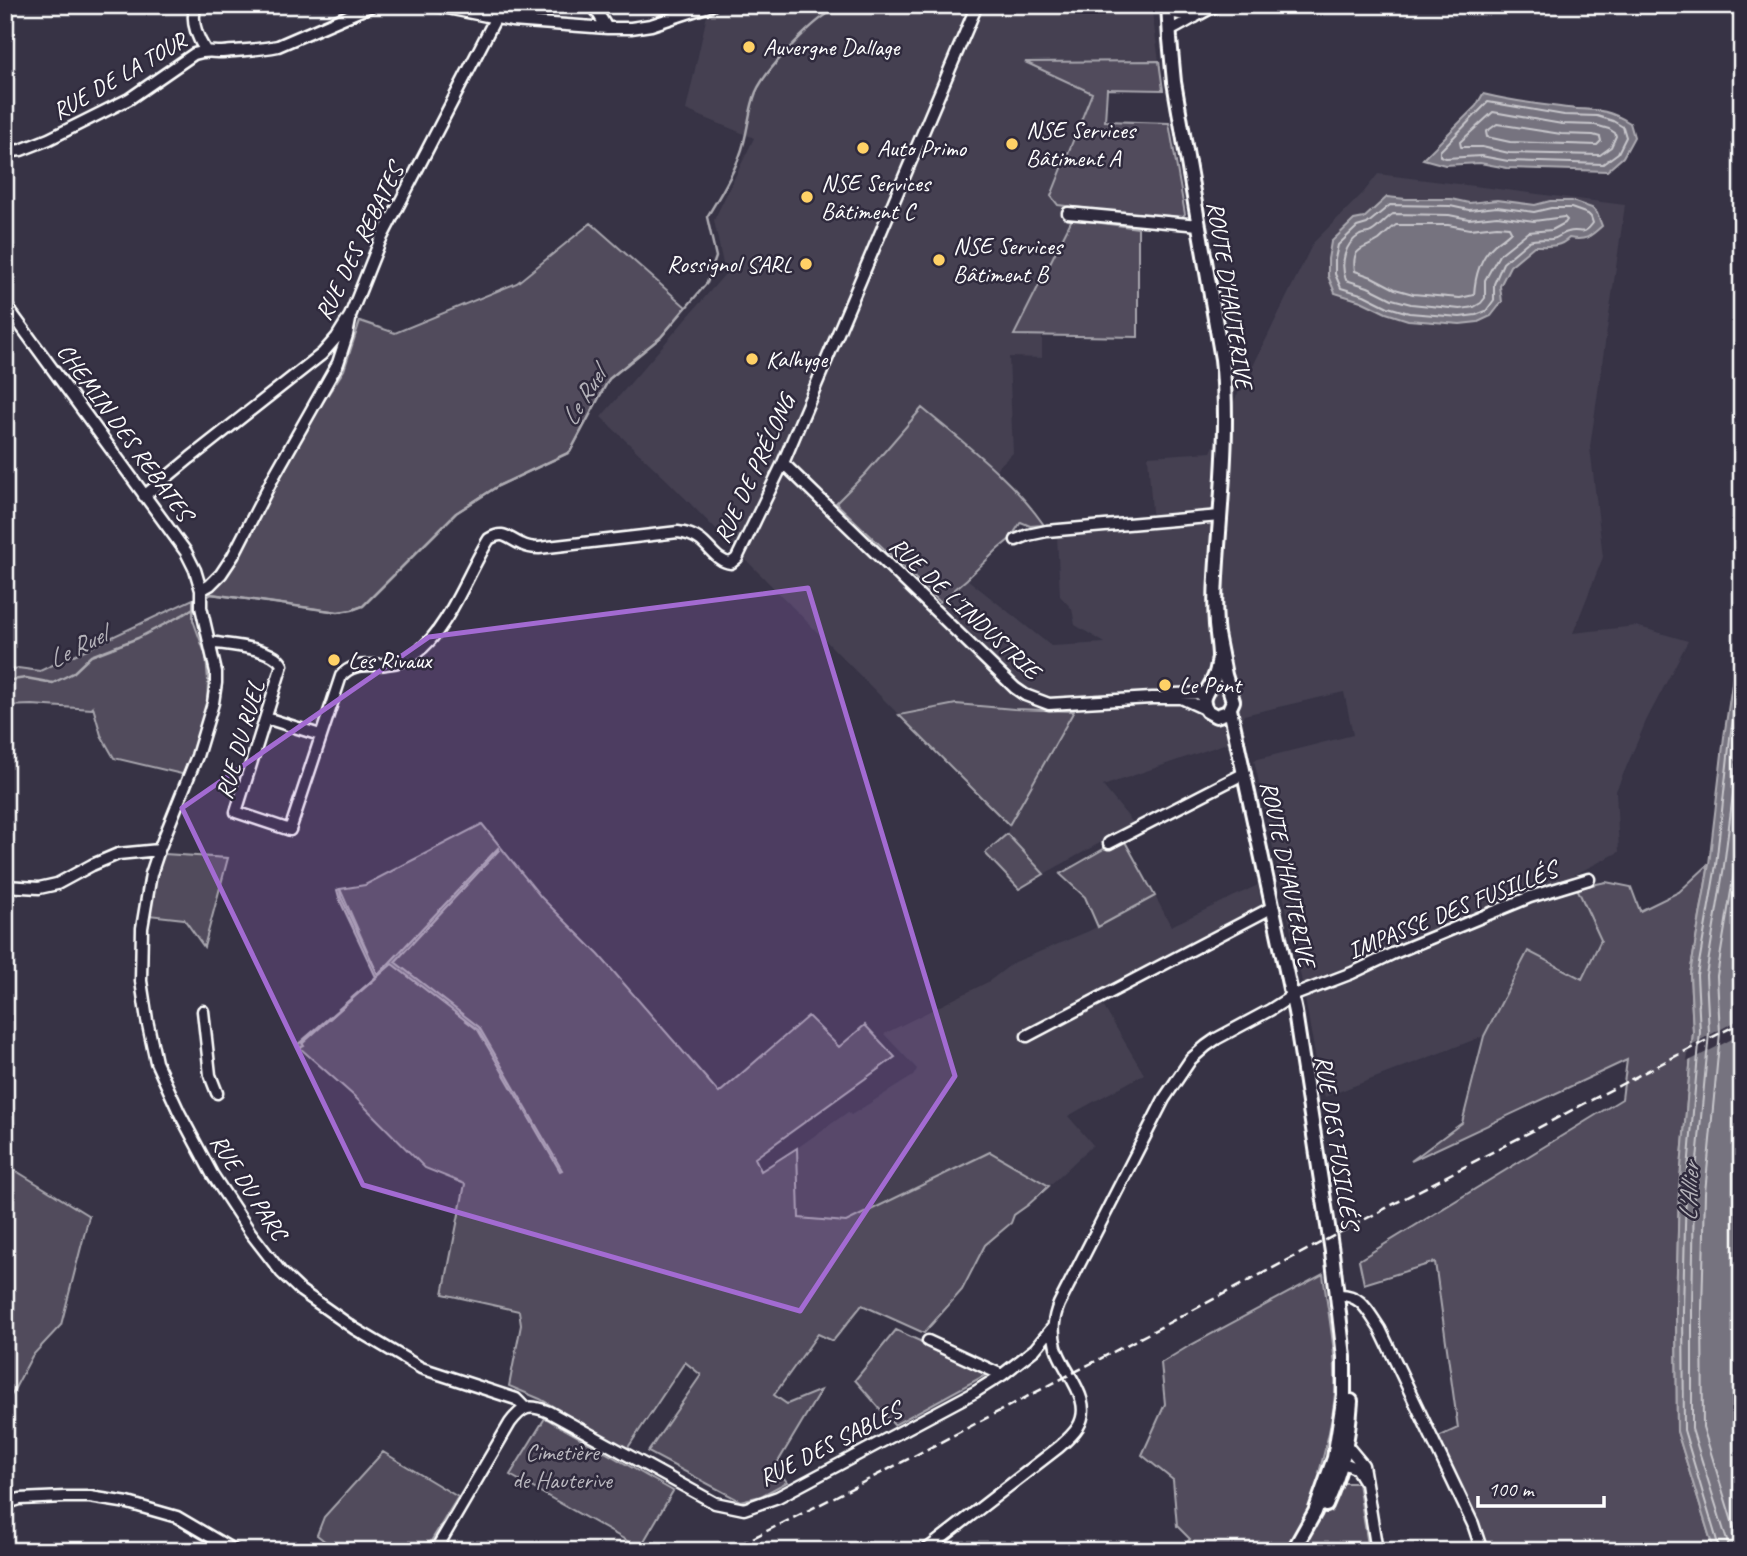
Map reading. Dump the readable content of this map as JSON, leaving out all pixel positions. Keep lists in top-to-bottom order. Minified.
{"streets":{"main road":["ROUTE D'HAUTERIVE","RUE DES FUSILLÉS"],"street":["RUE DE LA TOUR","RUE DES REBATES","CHEMIN DES REBATES","RUE DE PRÉLONG","RUE DE L'INDUSTRIE","RUE DU RUEL","IMPASSE DES FUSILLÉS","RUE DU PARC","RUE DES SABLES"]},"crossings":[["RUE DES REBATES","CHEMIN DES REBATES"],["ROUTE D'HAUTERIVE","RUE DE L'INDUSTRIE"],["ROUTE D'HAUTERIVE","IMPASSE DES FUSILLÉS"],["ROUTE D'HAUTERIVE","RUE DES FUSILLÉS"],["CHEMIN DES REBATES","RUE DU RUEL"],["CHEMIN DES REBATES","RUE DU PARC"],["RUE DE PRÉLONG","RUE DE L'INDUSTRIE"],["RUE DE PRÉLONG","RUE DU RUEL"],["IMPASSE DES FUSILLÉS","RUE DES FUSILLÉS"],["RUE DU PARC","RUE DES SABLES"]],"water":["Le Ruel","L'Allier"],"parks":["Cimetière de Hauterive"],"places":["Auvergne Dallage","NSE Services Bâtiment A","Auto Primo","NSE Services Bâtiment C","NSE Services Bâtiment B","Rossignol SARL","Kalhyge","Les Rivaux","Le Pont"],"scale_bar":"100 m"}
